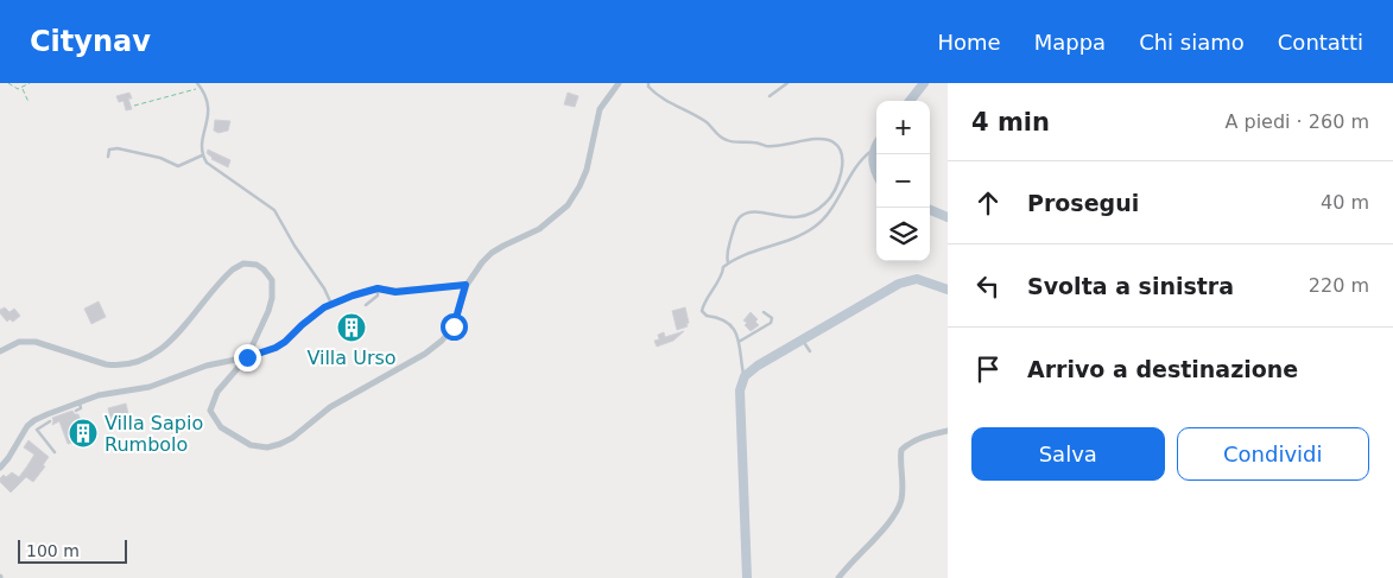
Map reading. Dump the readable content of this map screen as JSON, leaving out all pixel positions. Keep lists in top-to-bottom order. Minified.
{"places":{"building":["Villa Urso","Villa Sapio Rumbolo"]},"scale_bar":"100 m","page":{"header":"Citynav","nav":["Home","Mappa","Chi siamo","Contatti"],"heading":["4 min","A piedi · 260 m"],"map_buttons":["+","−"],"list":[["Prosegui","40 m"],["Svolta a sinistra","220 m"],"Arrivo a destinazione"],"buttons":["Salva","Condividi"],"scale":"100 m"}}
